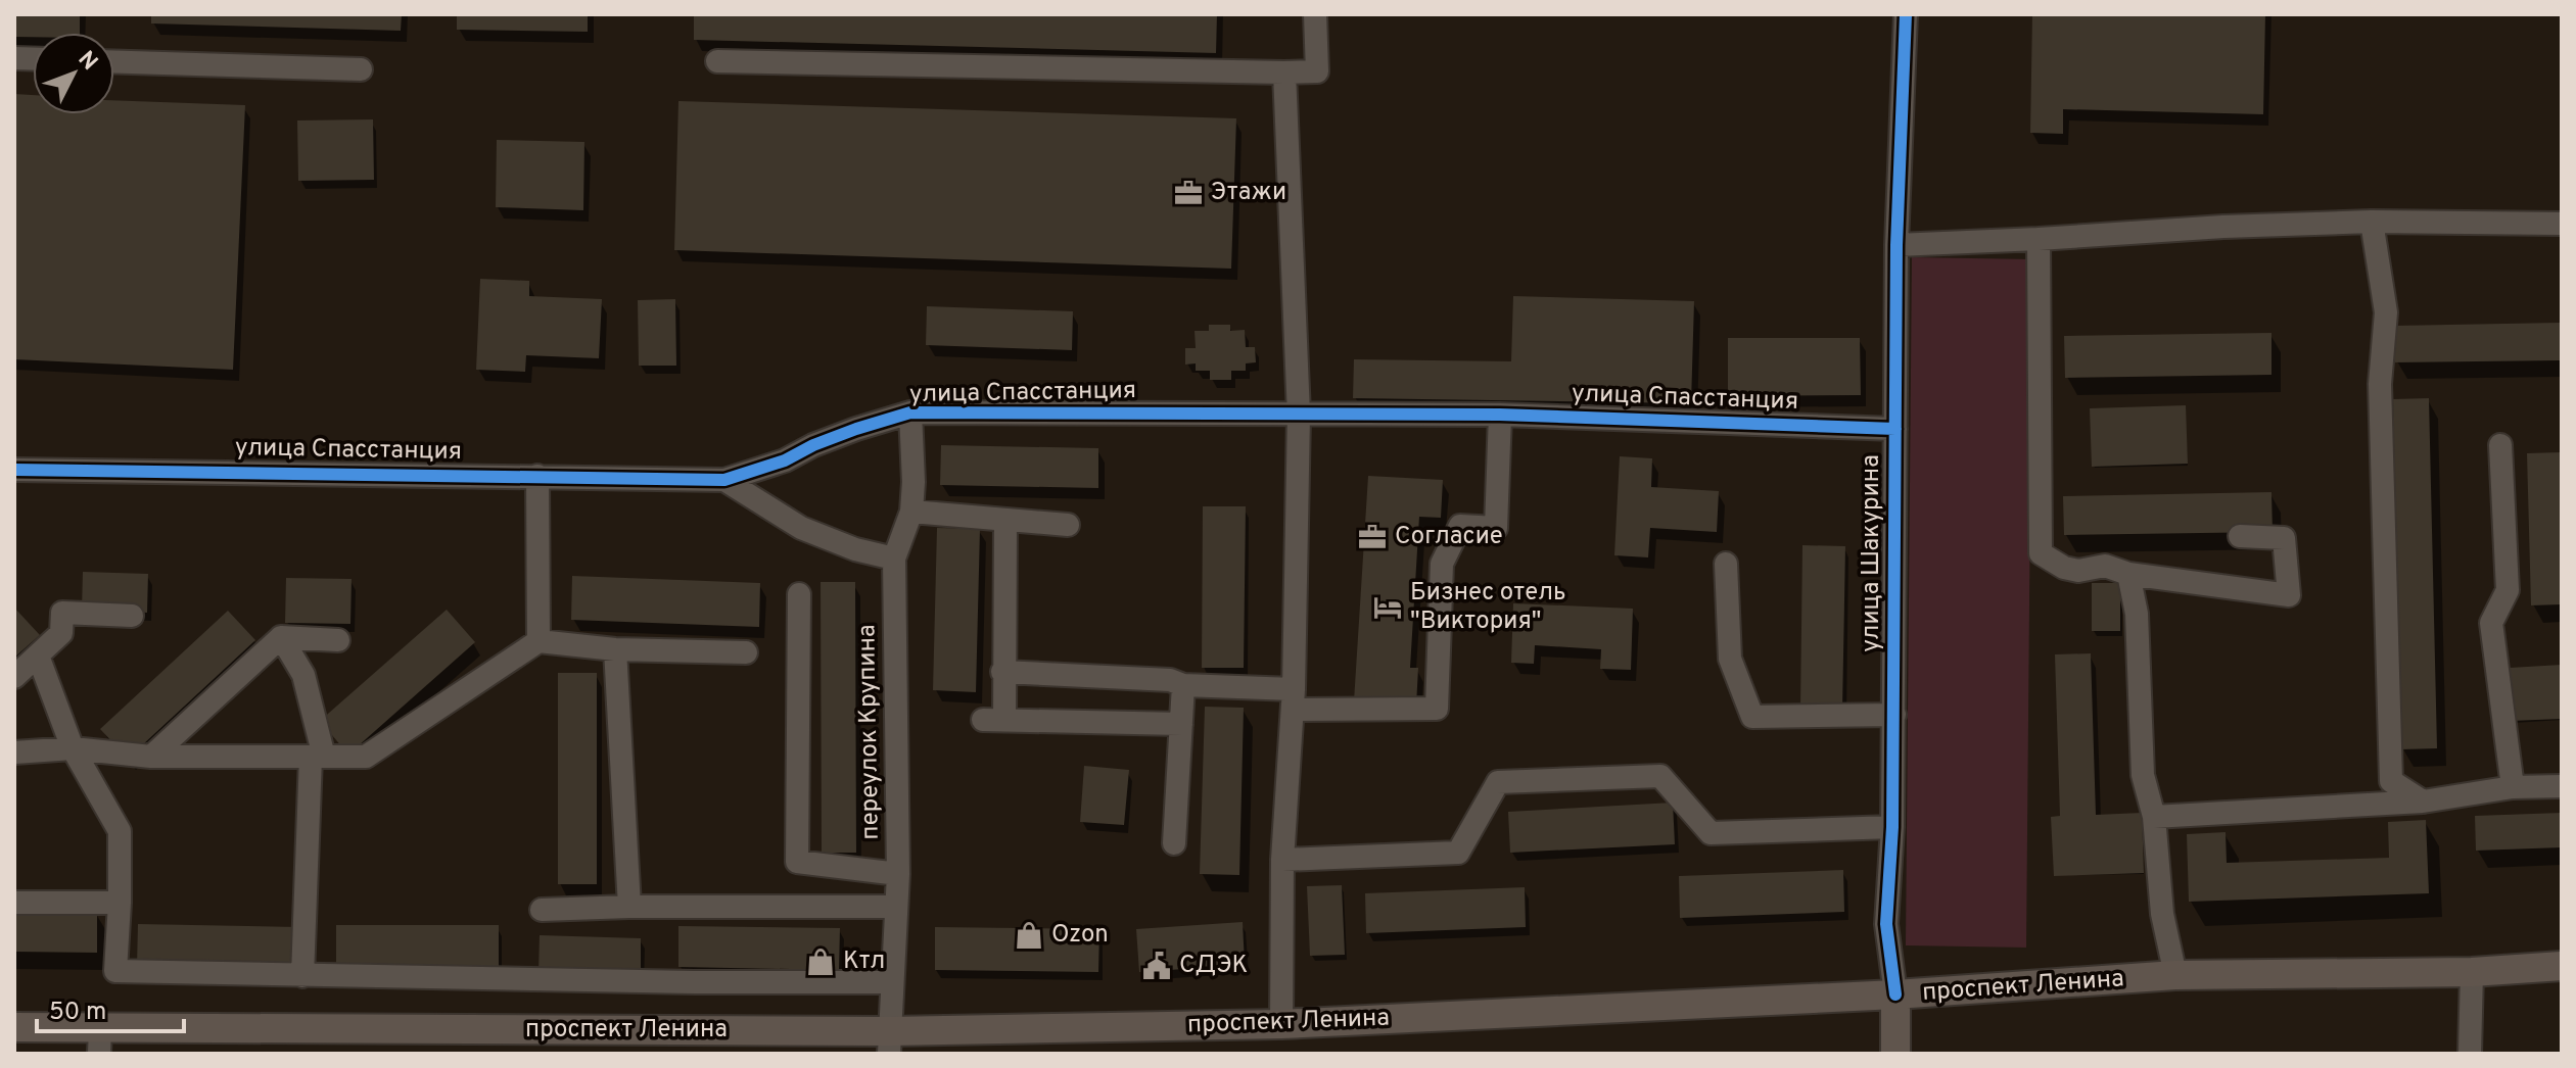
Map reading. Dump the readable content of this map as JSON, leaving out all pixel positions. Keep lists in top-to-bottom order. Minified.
{"streets":{"main road":["улица Шакурина","проспект Ленина"],"street":["улица Спасстанция","переулок Крупина"]},"crossings":[["улица Спасстанция","улица Шакурина"],["улица Спасстанция","переулок Крупина"],["улица Шакурина","проспект Ленина"],["переулок Крупина","проспект Ленина"]],"places":{"office":["Этажи","Согласие"],"hotel":["Бизнес отель \"Виктория\""],"shop":["Ozon","Ктл"],"public building":["СДЭК"]},"scale_bar":"50 m","north":"top right"}
